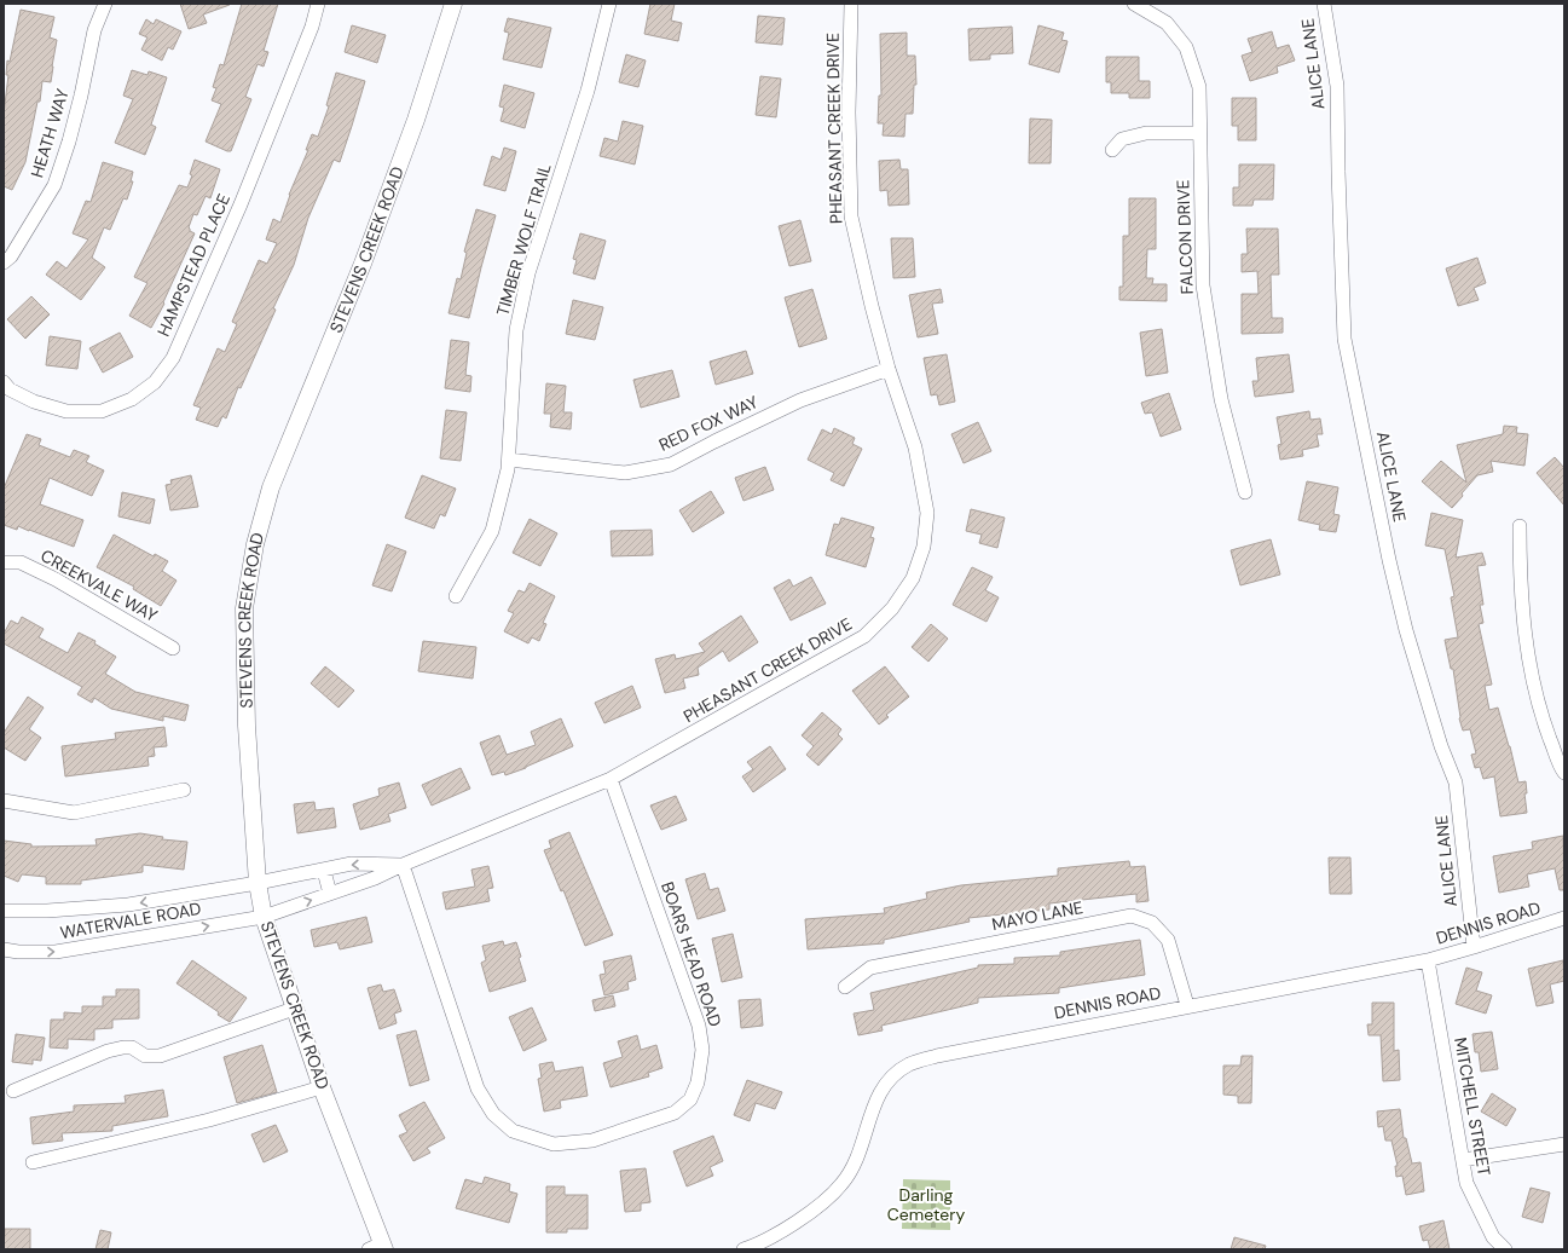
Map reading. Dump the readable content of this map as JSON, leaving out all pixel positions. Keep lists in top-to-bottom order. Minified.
{"streets":{"street":["ALICE LANE","PHEASANT CREEK DRIVE","HEATH WAY","FALCON DRIVE","TIMBER WOLF TRAIL","STEVENS CREEK ROAD","HAMPSTEAD PLACE","RED FOX WAY","CREEKVALE WAY","MAYO LANE","WATERVALE ROAD","DENNIS ROAD","BOARS HEAD ROAD","MITCHELL STREET"]},"crossings":[["ALICE LANE","DENNIS ROAD"],["PHEASANT CREEK DRIVE","STEVENS CREEK ROAD"],["PHEASANT CREEK DRIVE","RED FOX WAY"],["PHEASANT CREEK DRIVE","WATERVALE ROAD"],["PHEASANT CREEK DRIVE","BOARS HEAD ROAD"],["TIMBER WOLF TRAIL","RED FOX WAY"],["STEVENS CREEK ROAD","WATERVALE ROAD"],["MAYO LANE","DENNIS ROAD"],["DENNIS ROAD","MITCHELL STREET"]],"parks":["Darling Cemetery"]}
